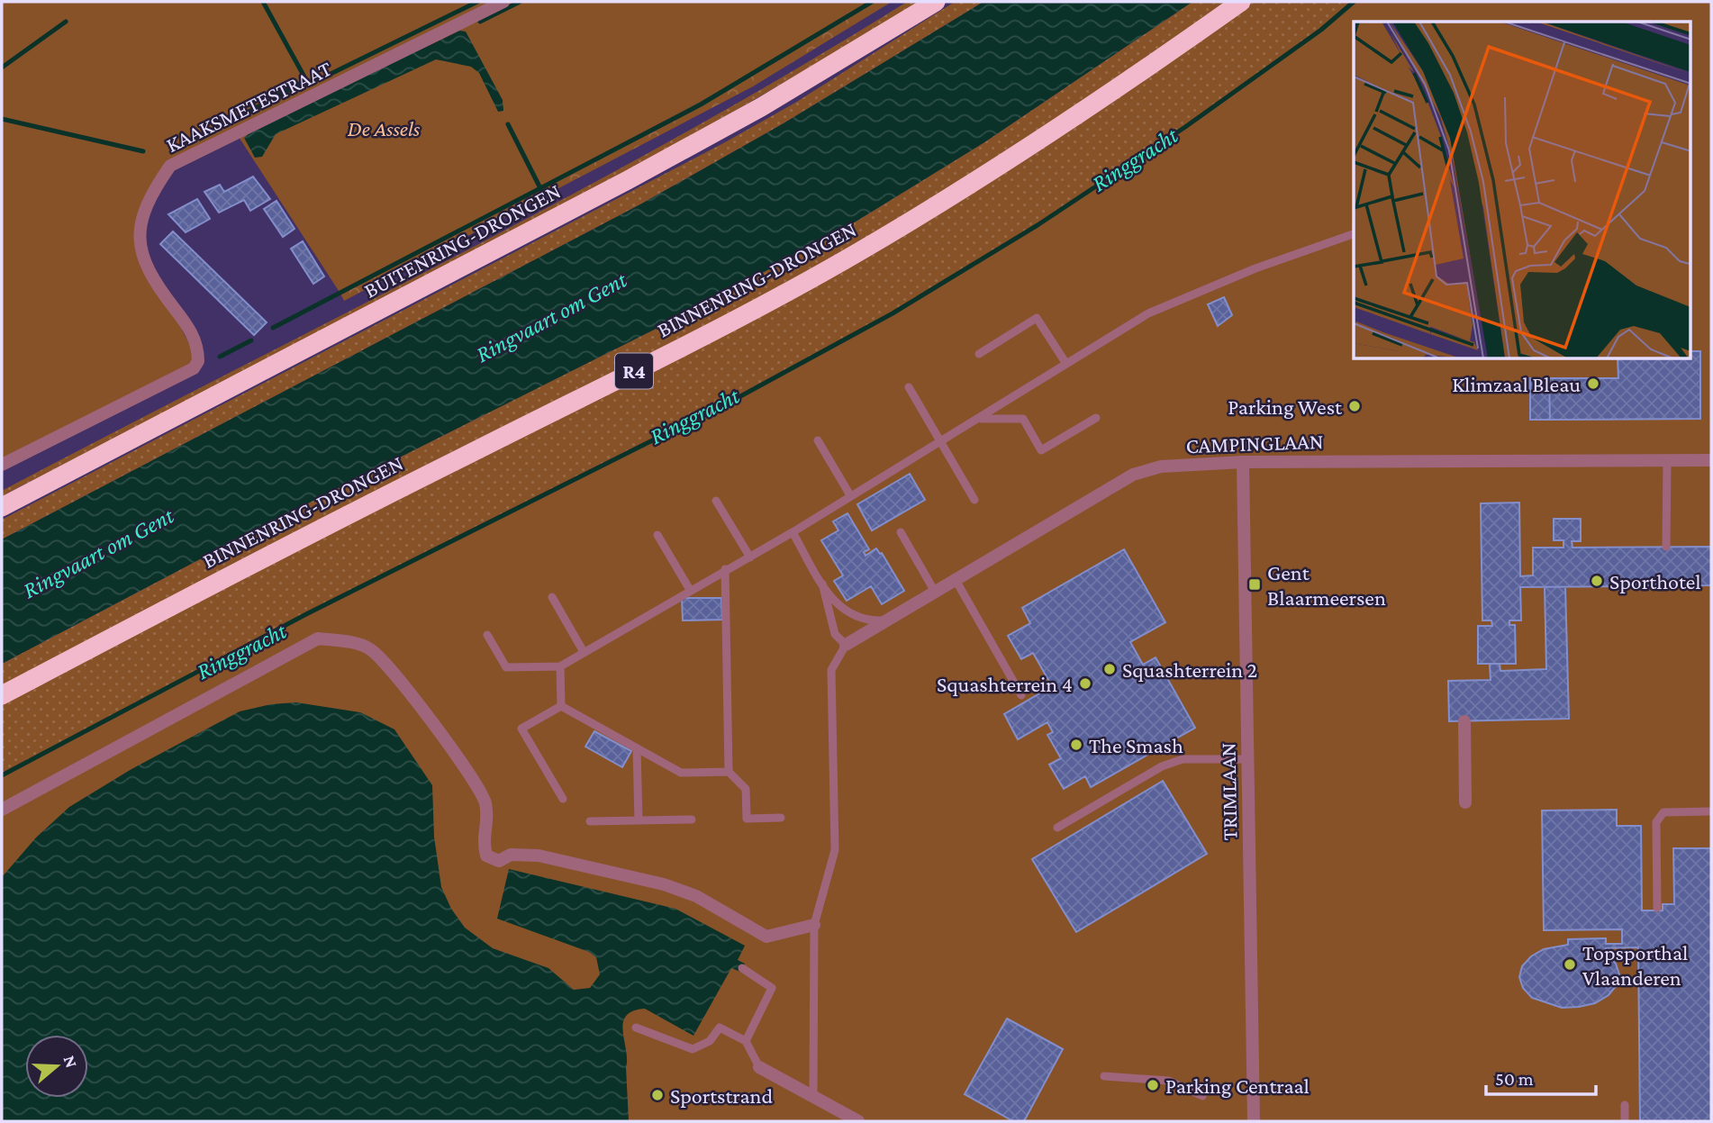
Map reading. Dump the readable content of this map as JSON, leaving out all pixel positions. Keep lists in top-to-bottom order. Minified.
{"streets":{"highway":["BUITENRING-DRONGEN","BINNENRING-DRONGEN","R4"],"street":["KAAKSMETESTRAAT","CAMPINGLAAN","TRIMLAAN"]},"crossings":[["CAMPINGLAAN","TRIMLAAN"]],"water":["Ringgracht","Ringvaart om Gent"],"parks":["De Assels"],"places":{"other":["Klimzaal Bleau","Parking West","Sporthotel","Squashterrein 2","Squashterrein 4","The Smash","Topsporthal Vlaanderen","Parking Centraal","Sportstrand"],"transit":["Gent Blaarmeersen"]},"scale_bar":"50 m","north":"right"}
